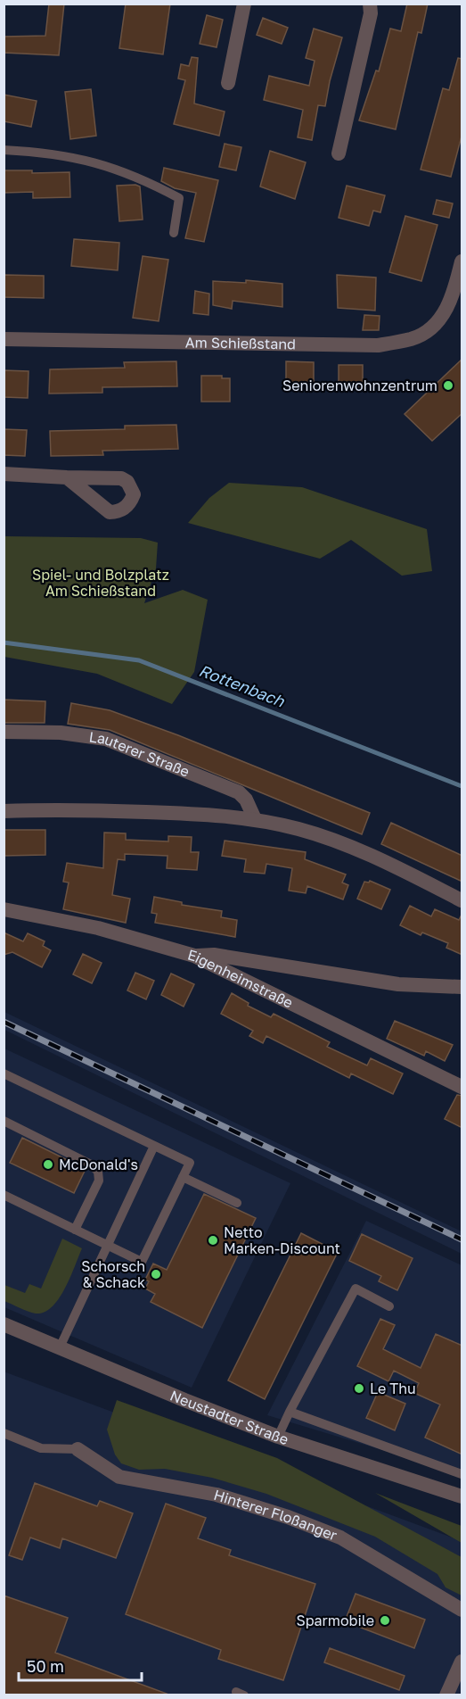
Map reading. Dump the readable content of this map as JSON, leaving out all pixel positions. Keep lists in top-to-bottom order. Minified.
{"streets":{"street":["Am Schießstand","Lauterer Straße","Eigenheimstraße","Neustadter Straße","Hinterer Floßanger"]},"water":["Rottenbach"],"parks":["Spiel- und Bolzplatz Am Schießstand"],"places":["Seniorenwohnzentrum","McDonald's","Netto Marken-Discount","Schorsch & Schack","Le Thu","Sparmobile"],"scale_bar":"50 m"}
